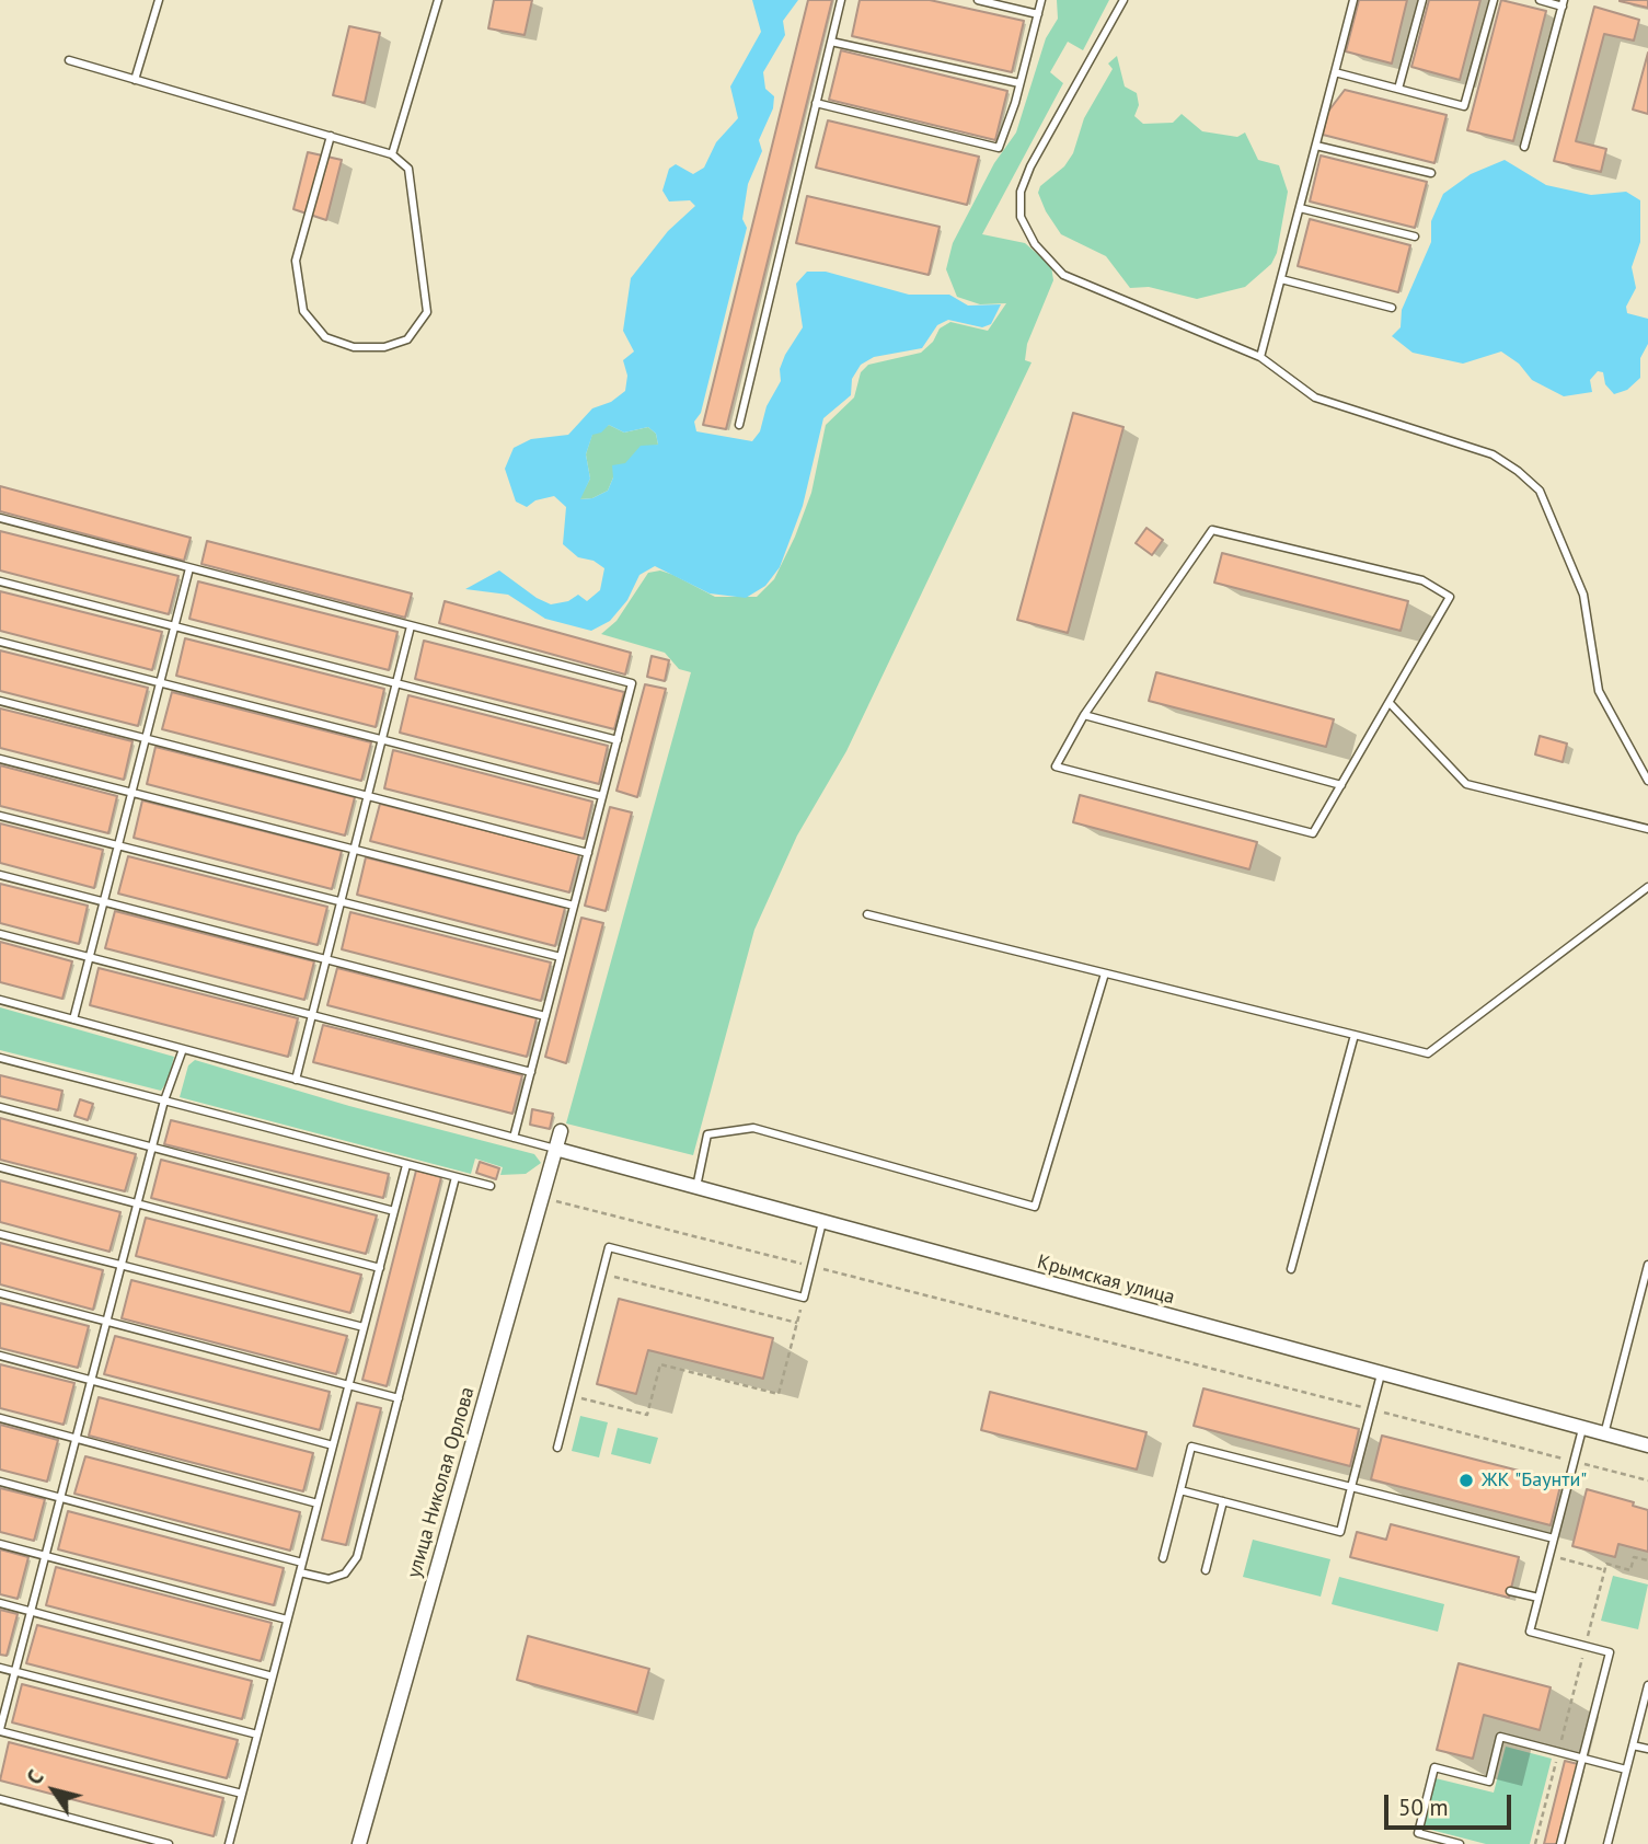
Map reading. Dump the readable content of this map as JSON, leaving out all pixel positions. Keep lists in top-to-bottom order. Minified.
{"streets":{"street":["Крымская улица","улица Николая Орлова"]},"crossings":[["Крымская улица","улица Николая Орлова"]],"places":["ЖК \"Баунти\""],"scale_bar":"50 m","north":"top left"}
